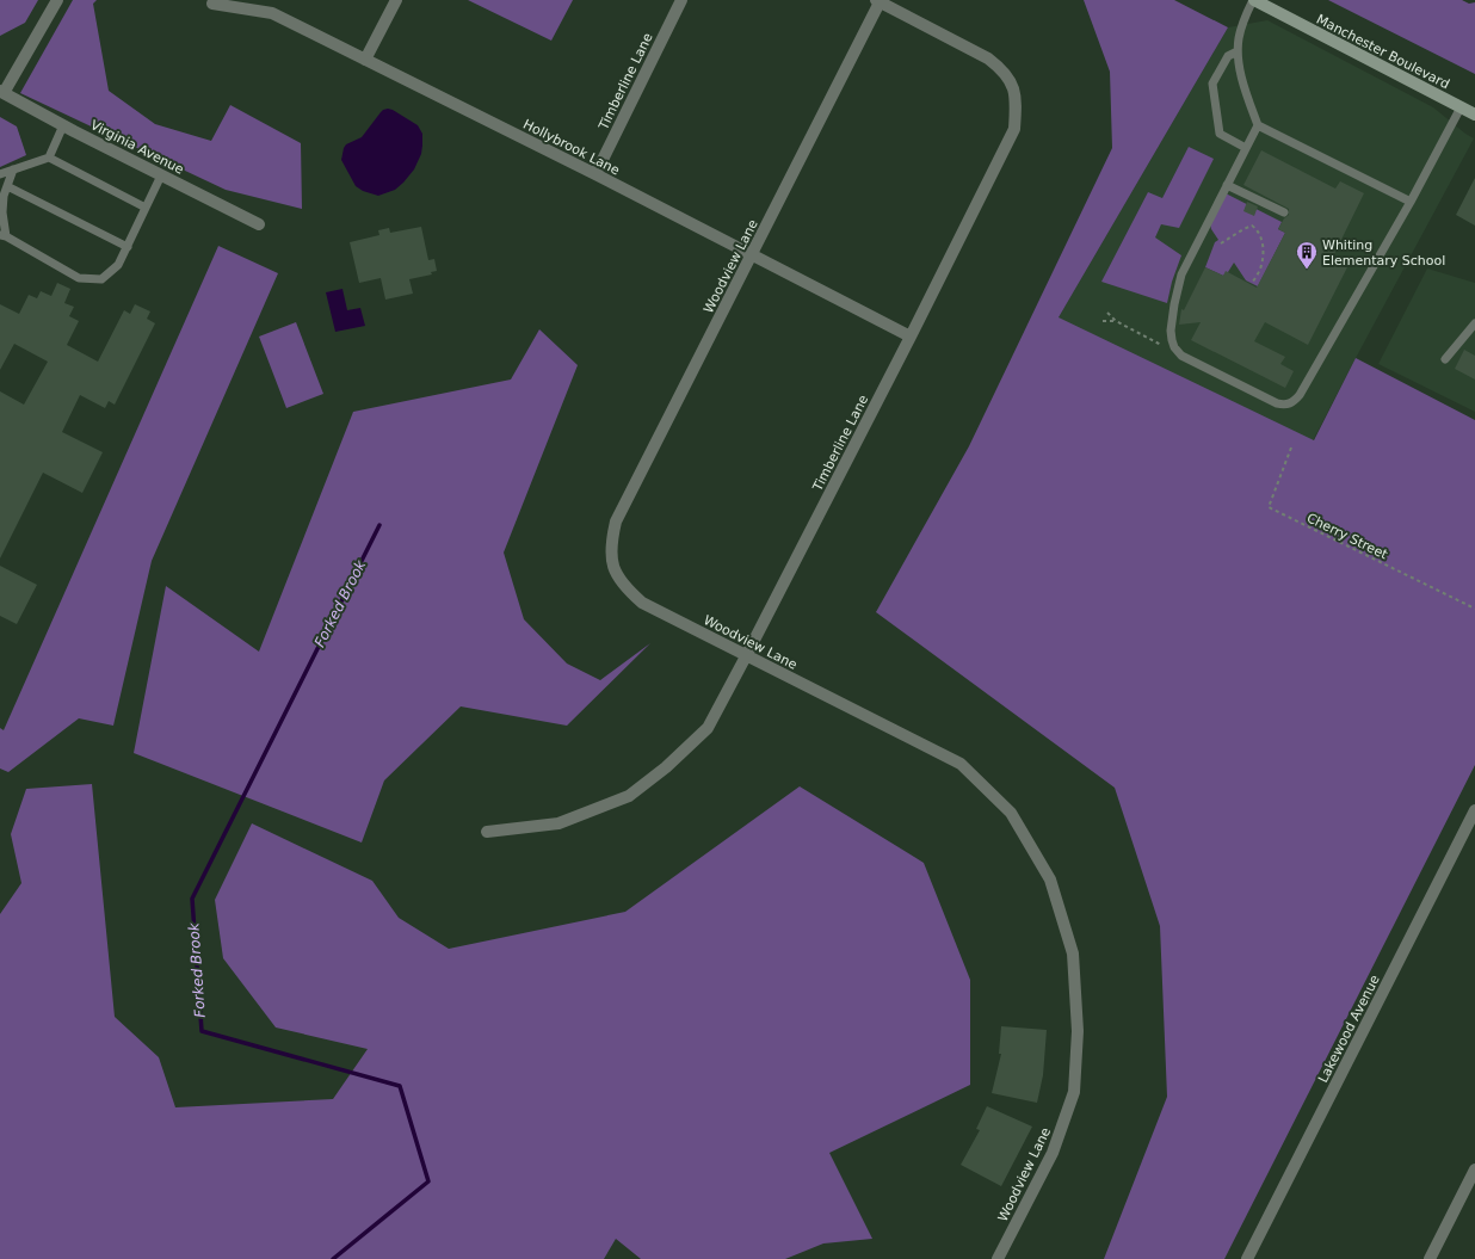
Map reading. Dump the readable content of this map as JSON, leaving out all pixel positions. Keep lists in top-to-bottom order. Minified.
{"streets":{"street":["Manchester Boulevard","Timberline Lane","Virginia Avenue","Hollybrook Lane","Woodview Lane","Lakewood Avenue"],"path":["Cherry Street"]},"crossings":[["Timberline Lane","Hollybrook Lane"],["Timberline Lane","Woodview Lane"],["Hollybrook Lane","Woodview Lane"]],"water":["Forked Brook"],"places":{"building":["Whiting Elementary School"]}}
